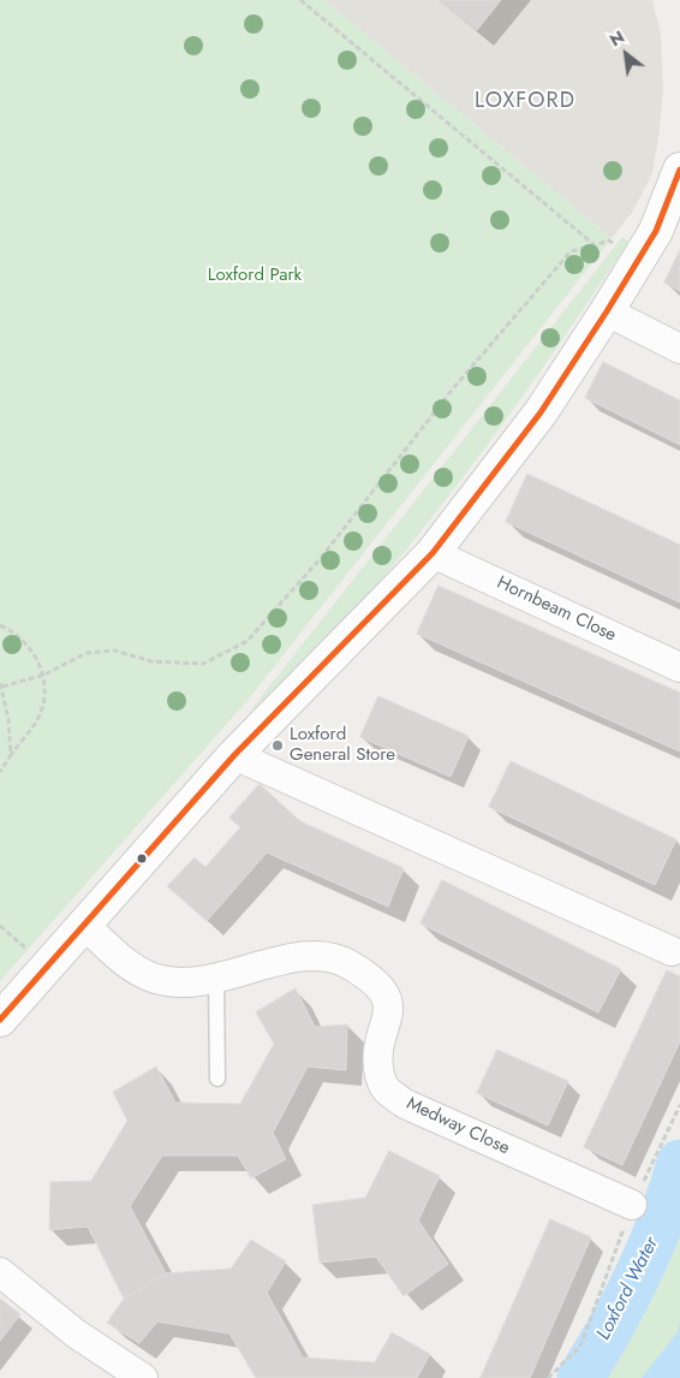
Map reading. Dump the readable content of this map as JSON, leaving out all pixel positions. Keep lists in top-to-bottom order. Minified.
{"streets":{"street":["Hornbeam Close","Medway Close"]},"districts":["LOXFORD"],"water":["Loxford Water"],"parks":["Loxford Park"],"places":["Loxford General Store"],"north":"top left"}
